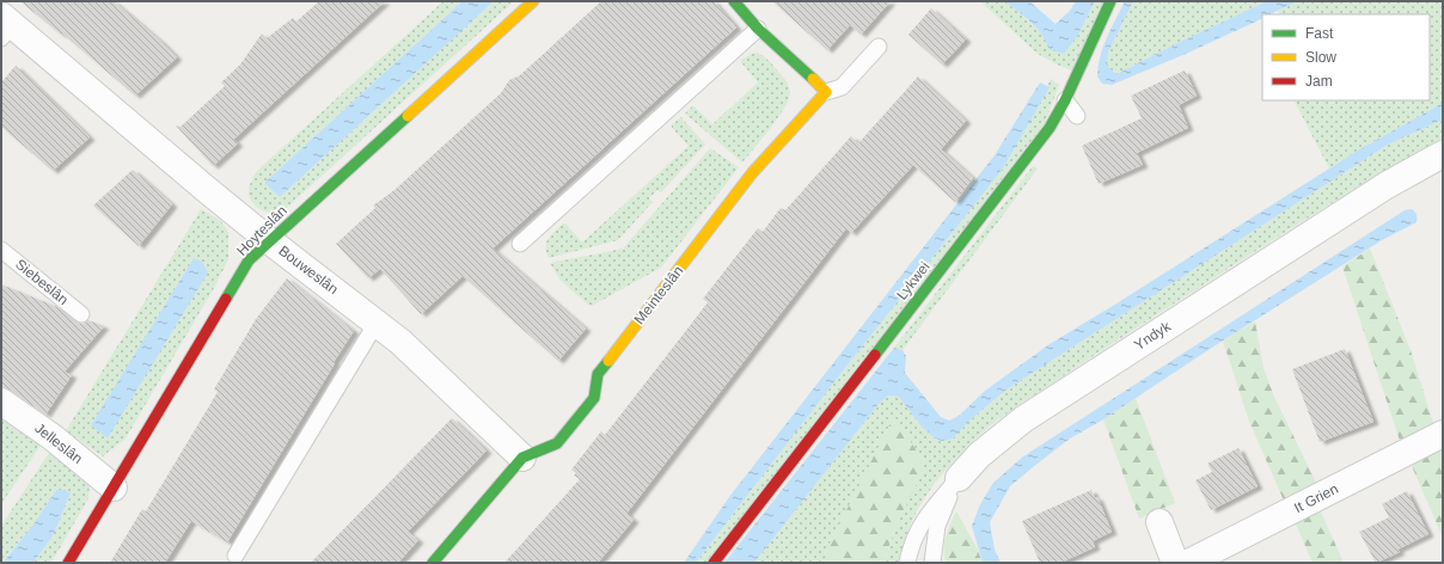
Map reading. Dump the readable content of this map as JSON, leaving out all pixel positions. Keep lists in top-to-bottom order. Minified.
{"streets":{"street":["Hoyteslân","Bouweslân","Lykwei","Meinteslân","Yndyk","Jelleslân","It Grien"],"lane":["Siebeslân"]},"crossings":[["Hoyteslân","Bouweslân"],["Hoyteslân","Jelleslân"],["Bouweslân","Meinteslân"]],"legend":["Fast","Slow","Jam"]}
